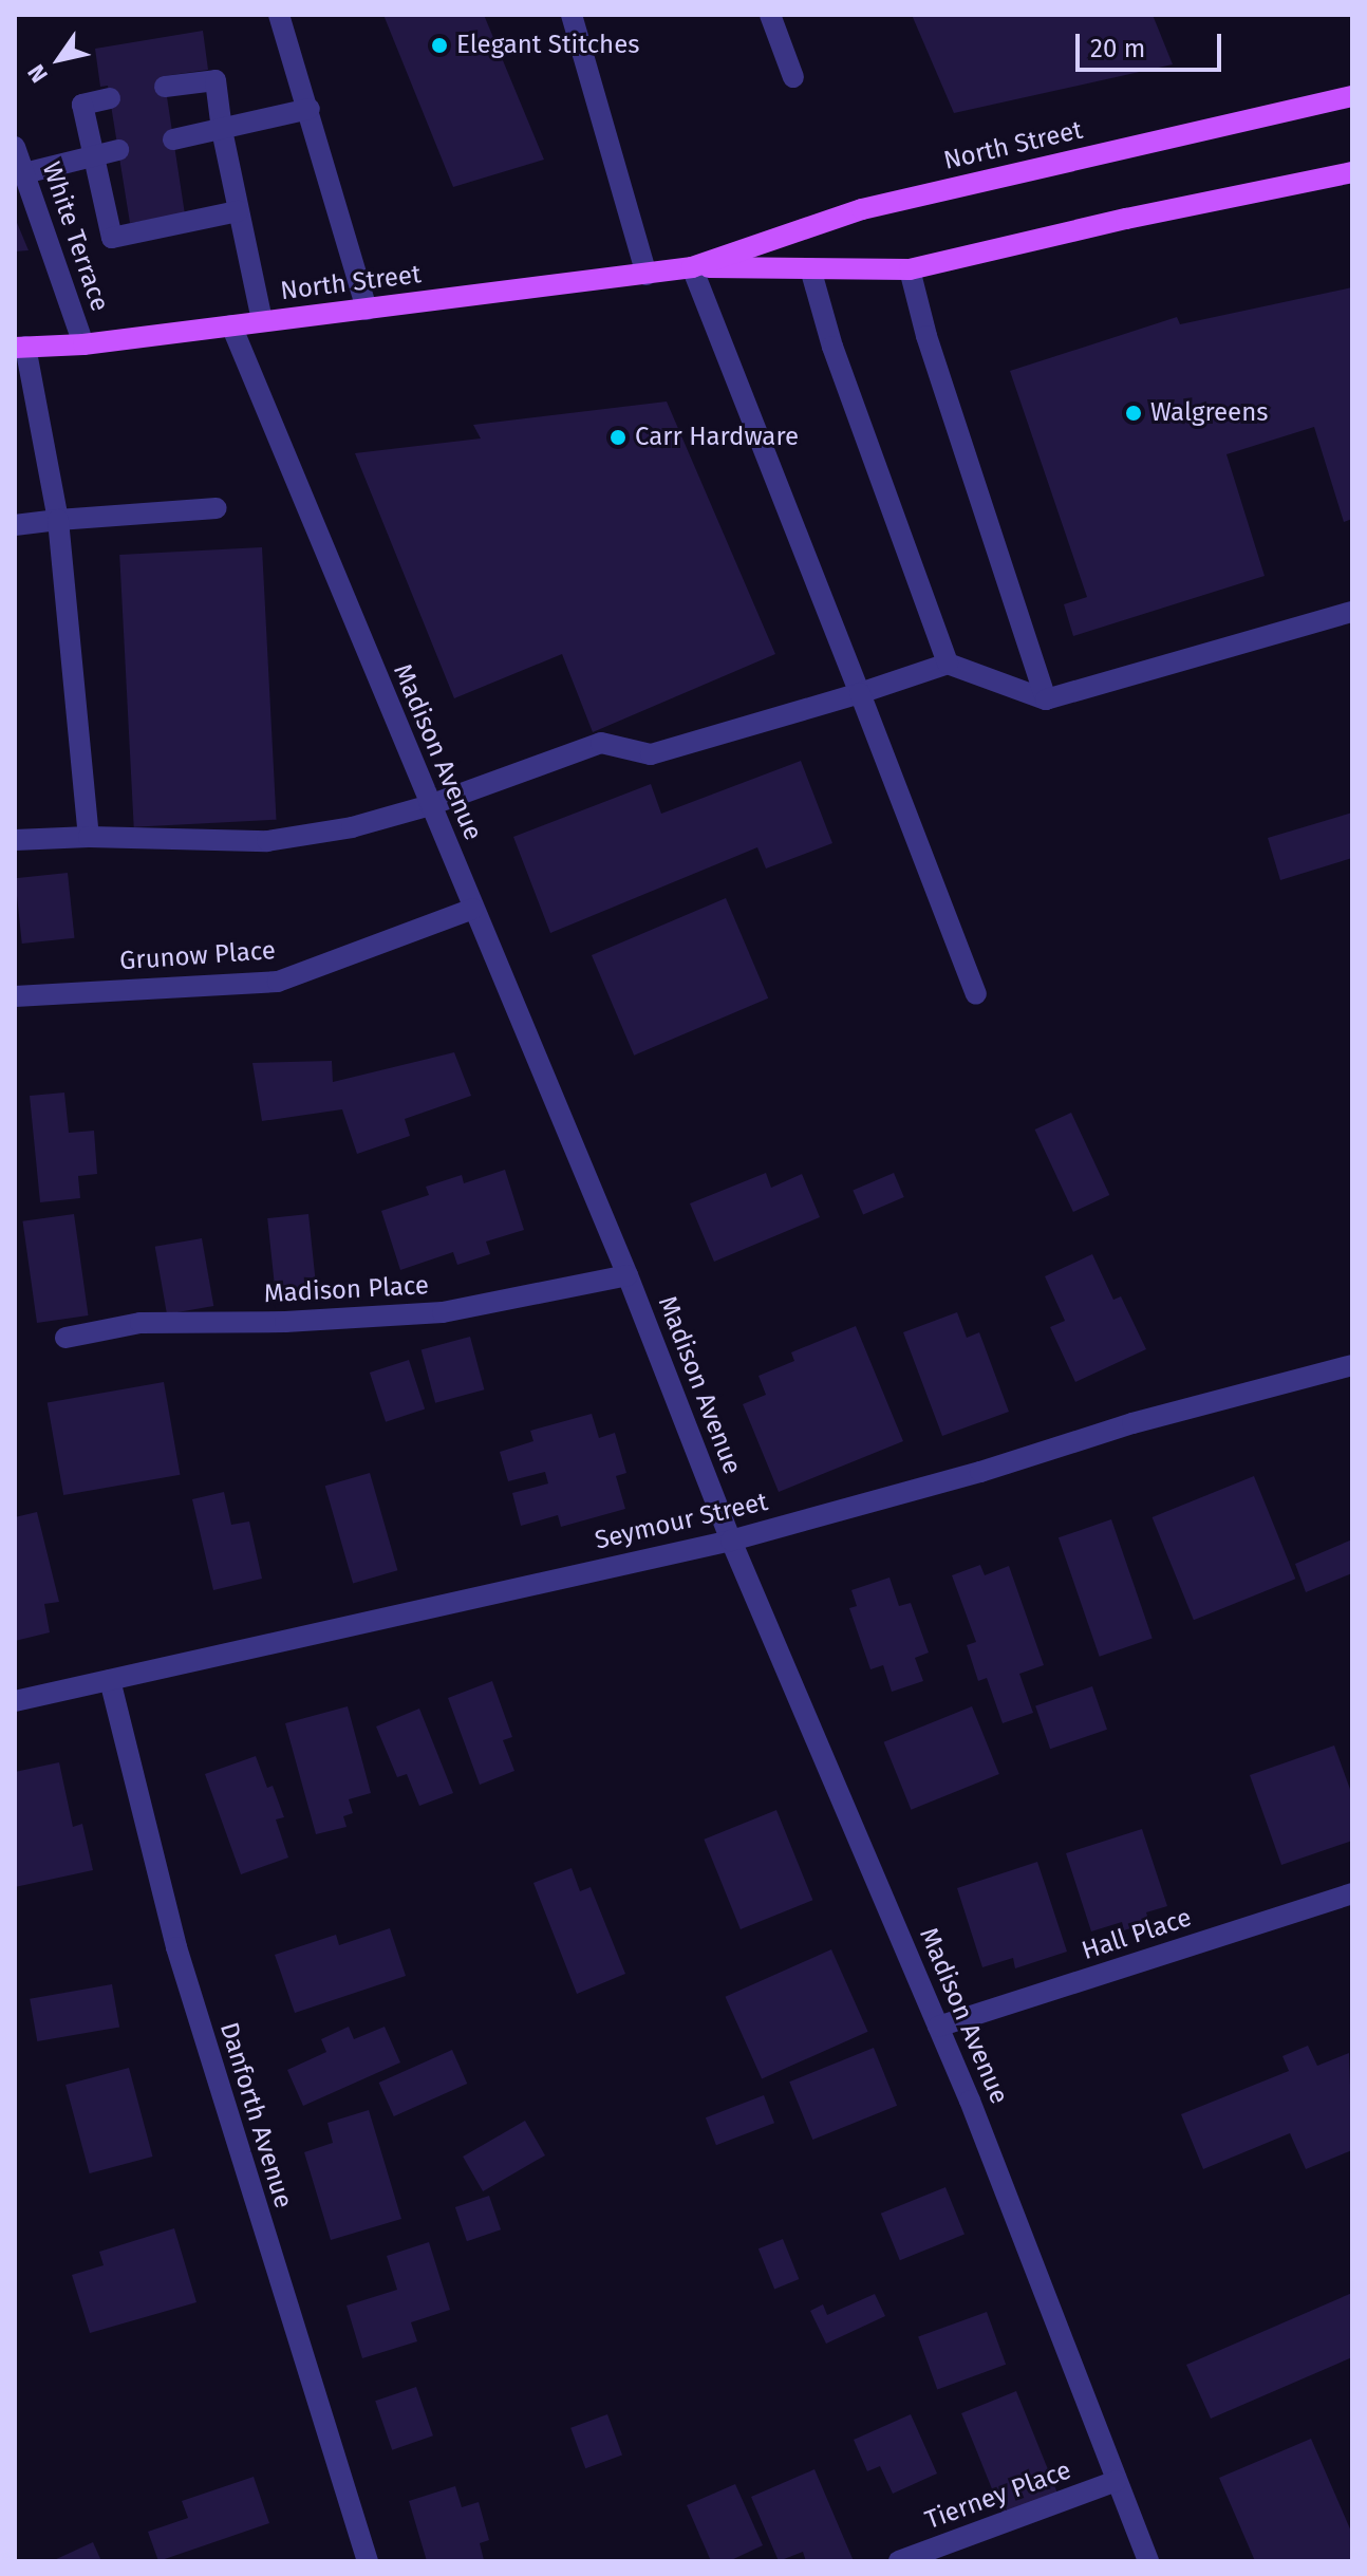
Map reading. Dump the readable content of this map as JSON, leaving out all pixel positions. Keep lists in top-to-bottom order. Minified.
{"streets":{"main road":["North Street"],"street":["White Terrace","Madison Avenue","Grunow Place","Madison Place","Seymour Street","Hall Place","Danforth Avenue","Tierney Place"]},"crossings":[["North Street","White Terrace"],["North Street","Madison Avenue"],["Madison Avenue","Grunow Place"],["Madison Avenue","Madison Place"],["Madison Avenue","Seymour Street"],["Madison Avenue","Hall Place"],["Madison Avenue","Tierney Place"],["Seymour Street","Danforth Avenue"]],"places":["Elegant Stitches","Walgreens","Carr Hardware"],"scale_bar":"20 m","north":"bottom left"}
